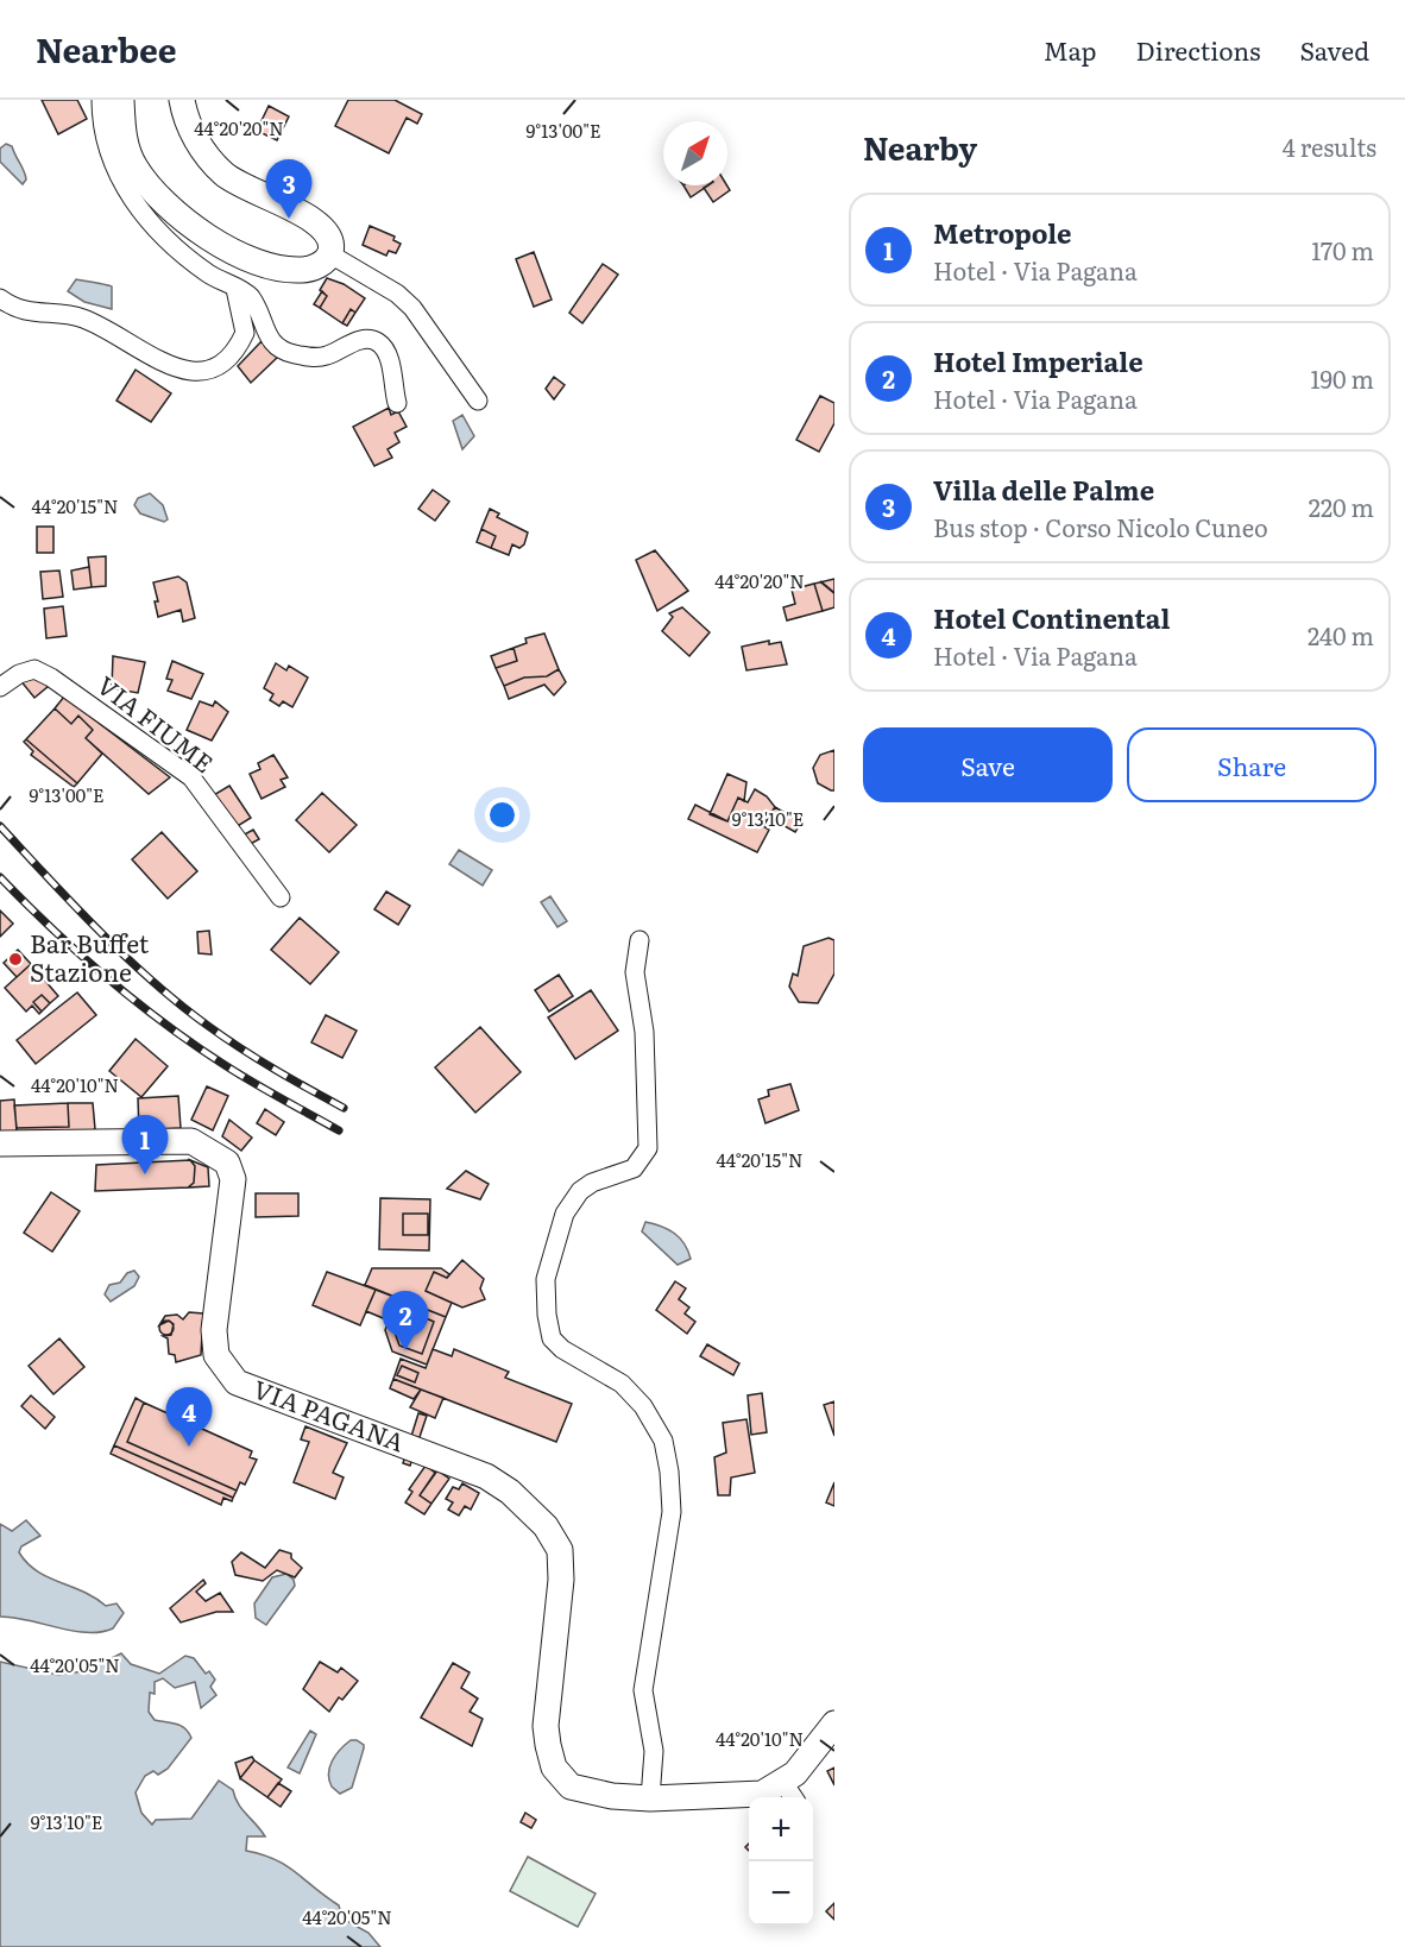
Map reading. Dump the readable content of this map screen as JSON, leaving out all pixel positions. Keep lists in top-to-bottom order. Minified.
{"streets":{"main road":["VIA PAGANA"],"street":["VIA FIUME"]},"places":["Bar Buffet Stazione"],"north":"top right","page":{"header":"Nearbee","nav":["Map","Directions","Saved"],"heading":["Nearby","4 results"],"pins":["3","1","2","4"],"list":[{"mark":"1","name":"Metropole","note":"Hotel · Via Pagana","value":"170 m"},{"mark":"2","name":"Hotel Imperiale","note":"Hotel · Via Pagana","value":"190 m"},{"mark":"3","name":"Villa delle Palme","note":"Bus stop · Corso Nicolo Cuneo","value":"220 m"},{"mark":"4","name":"Hotel Continental","note":"Hotel · Via Pagana","value":"240 m"}],"buttons":["Save","Share"],"map_buttons":["+","−"]},"coordinates":["44°20'20\"N","9°13'00\"E","44°20'15\"N","9°13'10\"E","44°20'10\"N","44°20'05\"N"]}
